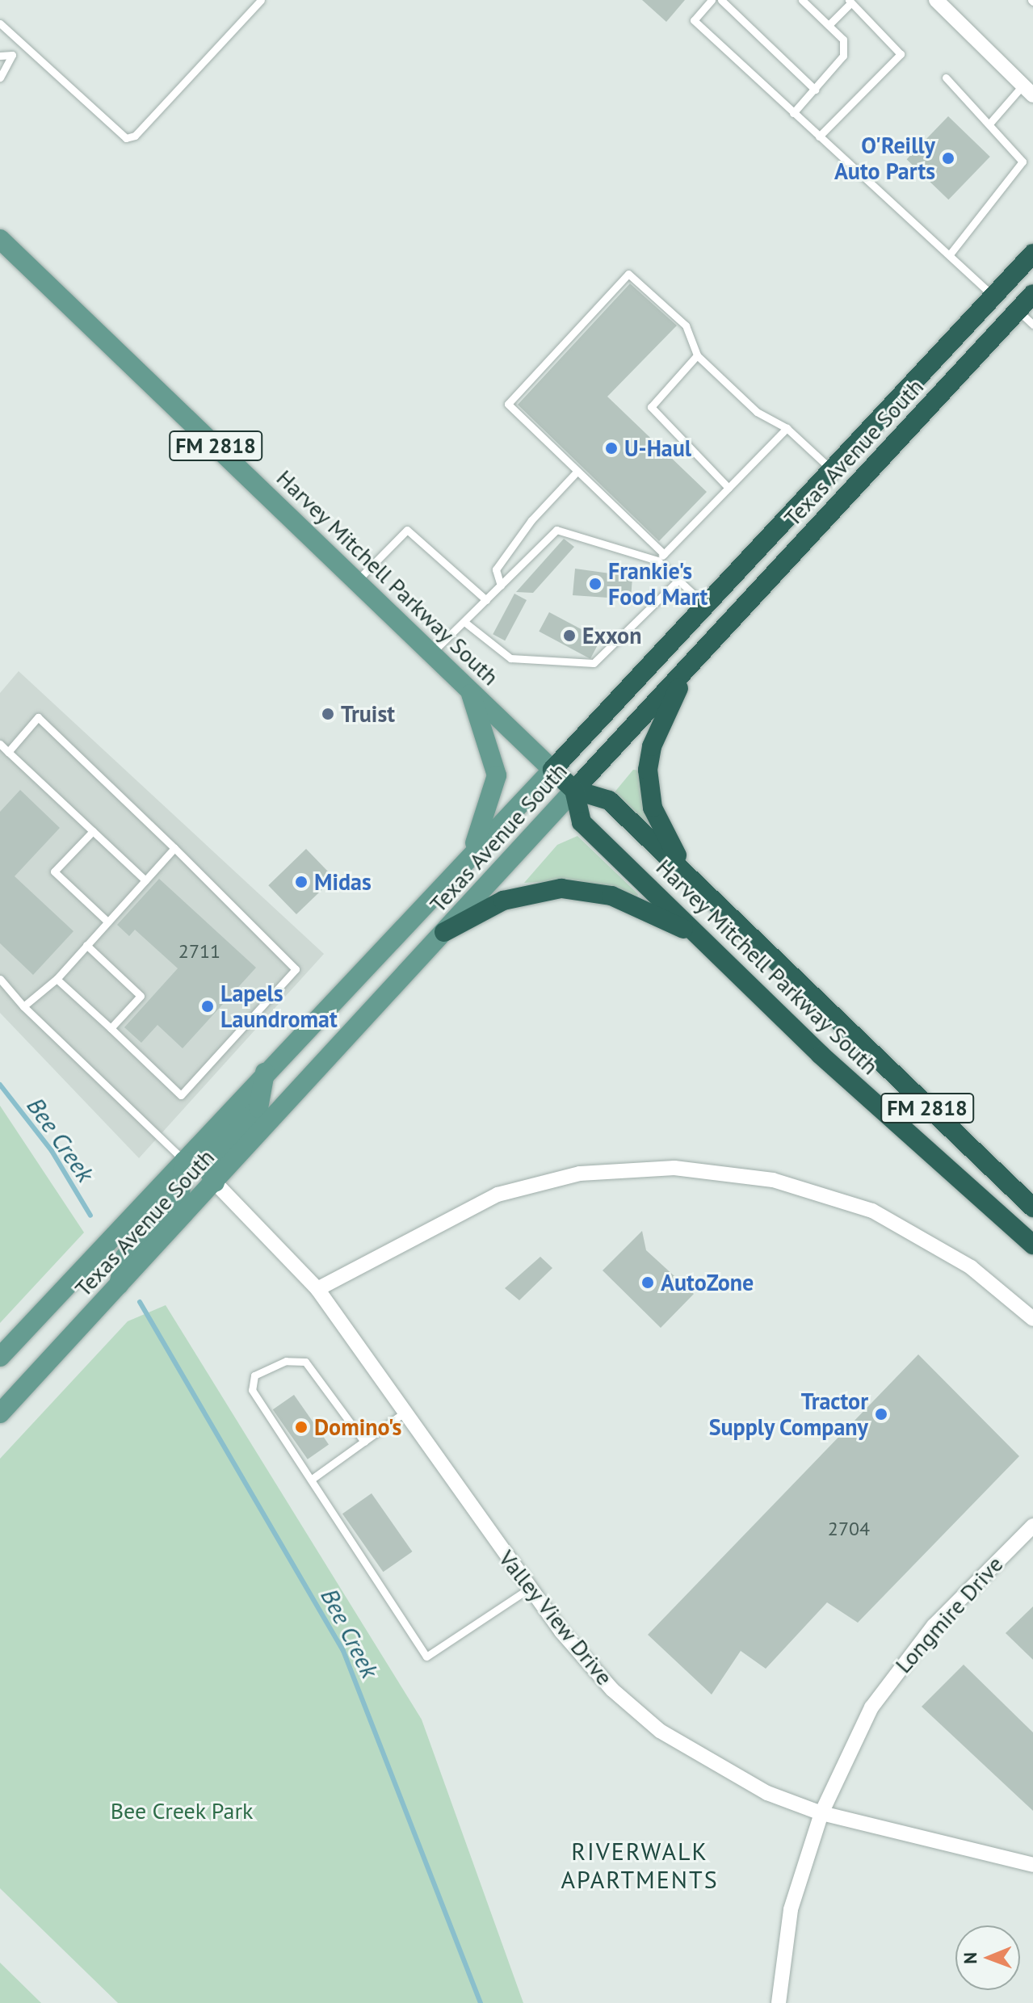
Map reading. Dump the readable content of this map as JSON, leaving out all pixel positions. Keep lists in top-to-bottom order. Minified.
{"streets":{"highway":["FM 2818","Texas Avenue South","Harvey Mitchell Parkway South"],"street":["Longmire Drive","Valley View Drive"]},"crossings":[["Texas Avenue South","Harvey Mitchell Parkway South"],["Texas Avenue South","Valley View Drive"],["Longmire Drive","Valley View Drive"]],"districts":["RIVERWALK APARTMENTS"],"water":["Bee Creek"],"parks":["Bee Creek Park"],"places":["O'Reilly Auto Parts","U-Haul","Frankie's Food Mart","Exxon","Truist","Midas","Lapels Laundromat","AutoZone","Tractor Supply Company","Domino's"],"house_numbers":["2711","2704"],"north":"left"}
